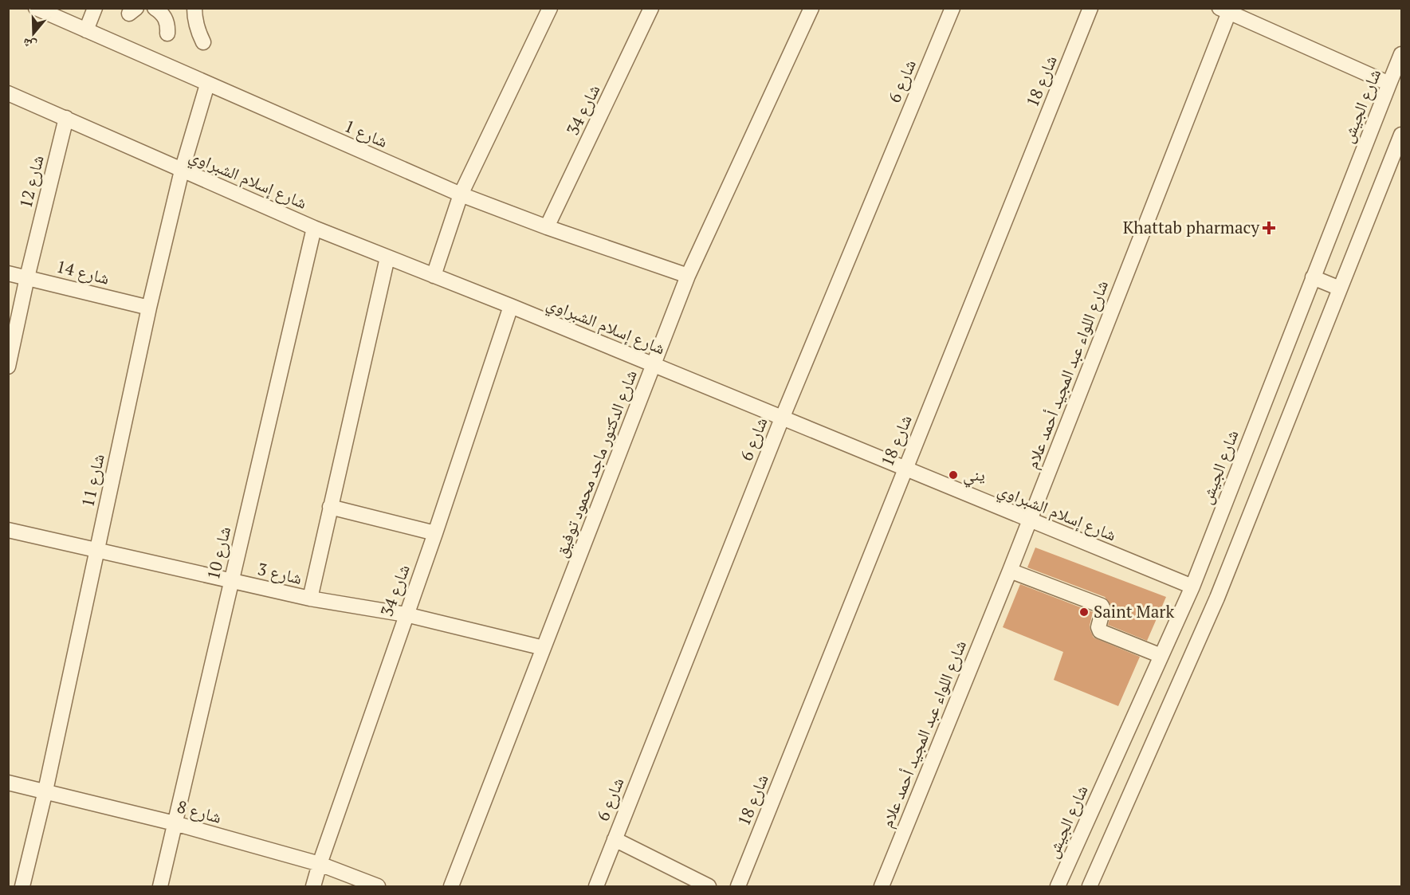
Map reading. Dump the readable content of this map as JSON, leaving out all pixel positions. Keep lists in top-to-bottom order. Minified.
{"streets":{"street":["شارع 6","شارع 18","شارع الجيش","شارع 34","شارع 1","شارع إسلام الشبراوي","شارع 12","شارع 14","شارع اللواء عبد المجيد أحمد علام","شارع الدكتور ماجد محمود توفيق","شارع 11","شارع 10","شارع 3","شارع 8"]},"crossings":[["شارع 6","شارع إسلام الشبراوي"],["شارع 18","شارع إسلام الشبراوي"],["شارع الجيش","شارع إسلام الشبراوي"],["شارع 34","شارع 1"],["شارع 34","شارع إسلام الشبراوي"],["شارع 34","شارع 3"],["شارع 34","شارع 8"],["شارع 1","شارع الدكتور ماجد محمود توفيق"],["شارع 1","شارع 11"],["شارع إسلام الشبراوي","شارع 12"],["شارع إسلام الشبراوي","شارع اللواء عبد المجيد أحمد علام"],["شارع إسلام الشبراوي","شارع الدكتور ماجد محمود توفيق"],["شارع إسلام الشبراوي","شارع 11"],["شارع إسلام الشبراوي","شارع 10"],["شارع 12","شارع 14"],["شارع 14","شارع 11"],["شارع الدكتور ماجد محمود توفيق","شارع 3"],["شارع 11","شارع 3"],["شارع 11","شارع 8"],["شارع 10","شارع 3"],["شارع 10","شارع 8"]],"places":{"health":["Khattab pharmacy"],"other":["يني","Saint Mark"]},"north":"bottom"}
